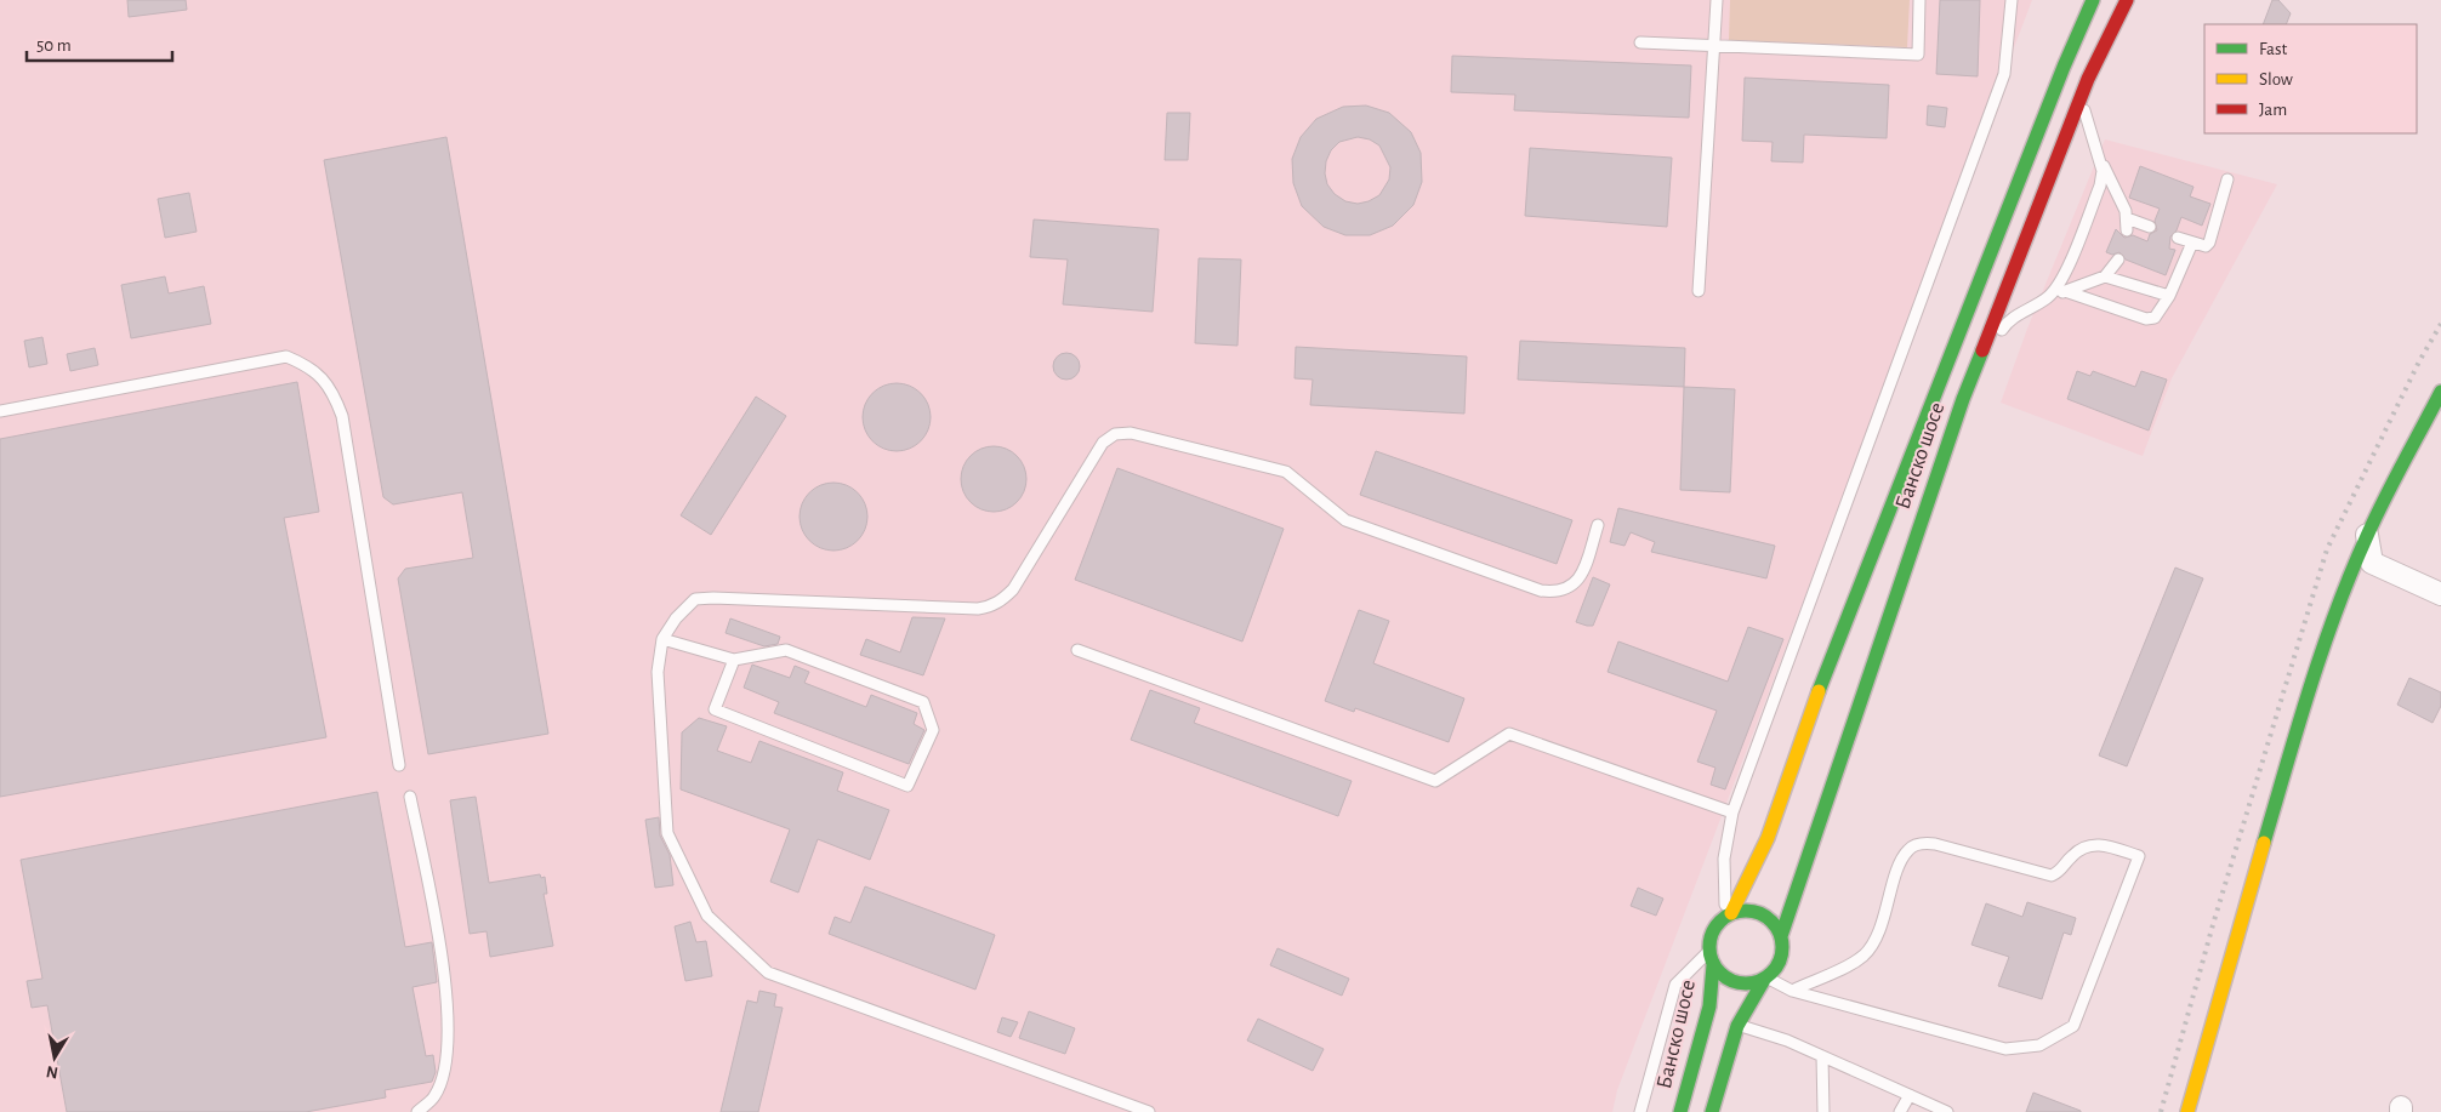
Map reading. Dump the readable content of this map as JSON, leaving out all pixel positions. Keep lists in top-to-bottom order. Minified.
{"streets":{"main road":["Банско шосе"]},"legend":["Fast","Slow","Jam"],"scale_bar":"50 m","north":"bottom"}
